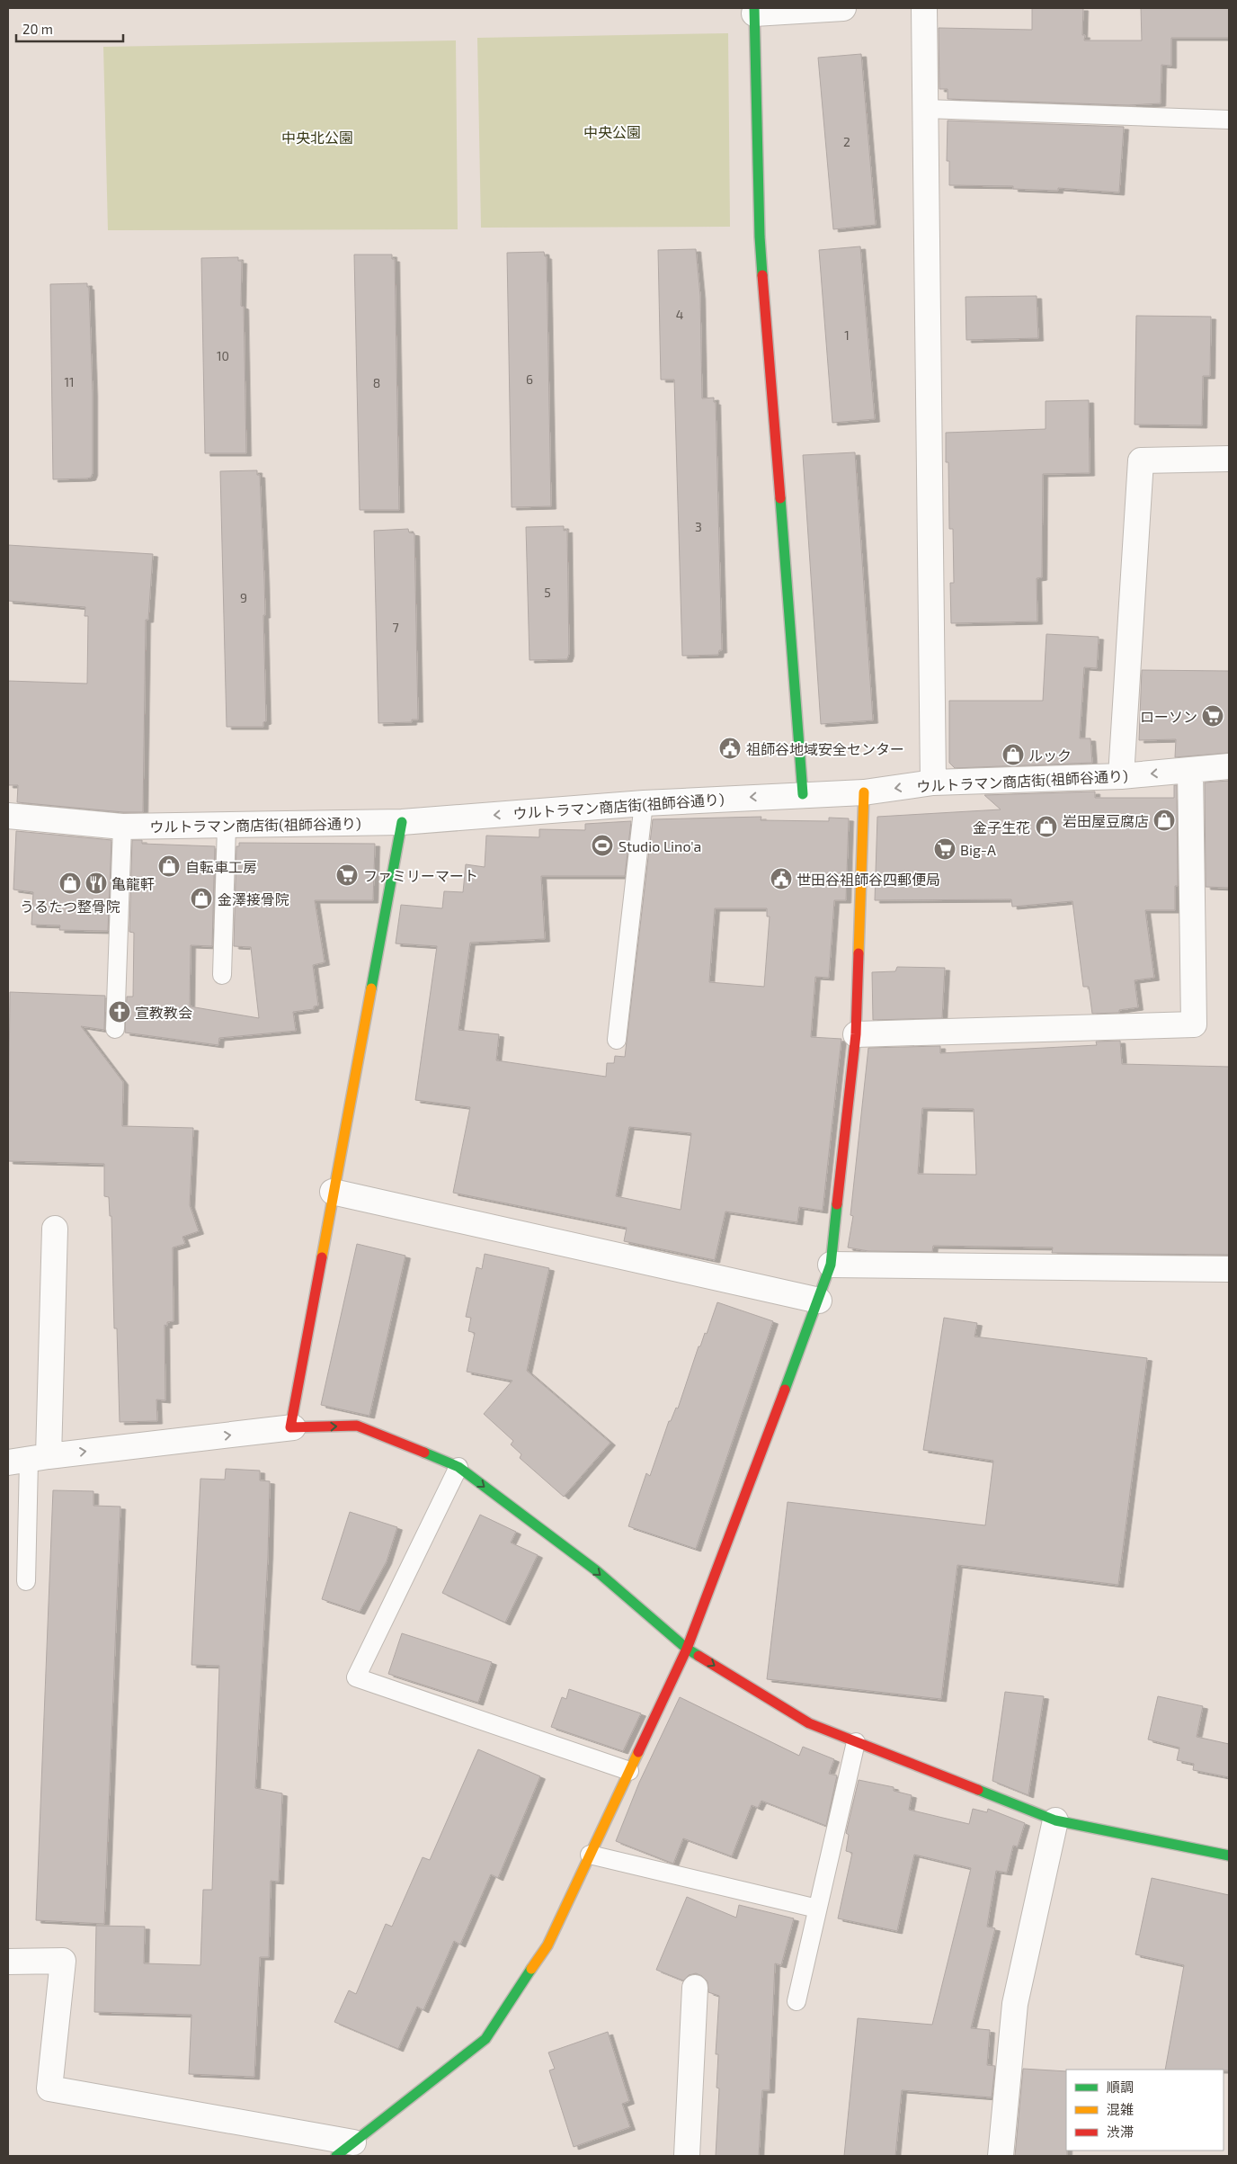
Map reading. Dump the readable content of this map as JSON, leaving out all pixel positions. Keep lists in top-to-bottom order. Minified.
{"streets":{"street":["ウルトラマン商店街(祖師谷通り)"]},"one_way":["ウルトラマン商店街(祖師谷通り)"],"parks":["中央公園","中央北公園"],"places":{"supermarket":["ローソン","Big-A","ファミリーマート"],"public building":["祖師谷地域安全センター","世田谷祖師谷四郵便局"],"shop":["ルック","岩田屋豆腐店","金子生花","自転車工房","うるたつ整骨院","金澤接骨院"],"sports":["Studio Lino'a"],"restaurant":["亀龍軒"],"church":["宣教教会"]},"house_numbers":["2","4","1","10","6","11","8","3","5","9","7"],"legend":["順調","混雑","渋滞"],"scale_bar":"20 m"}
